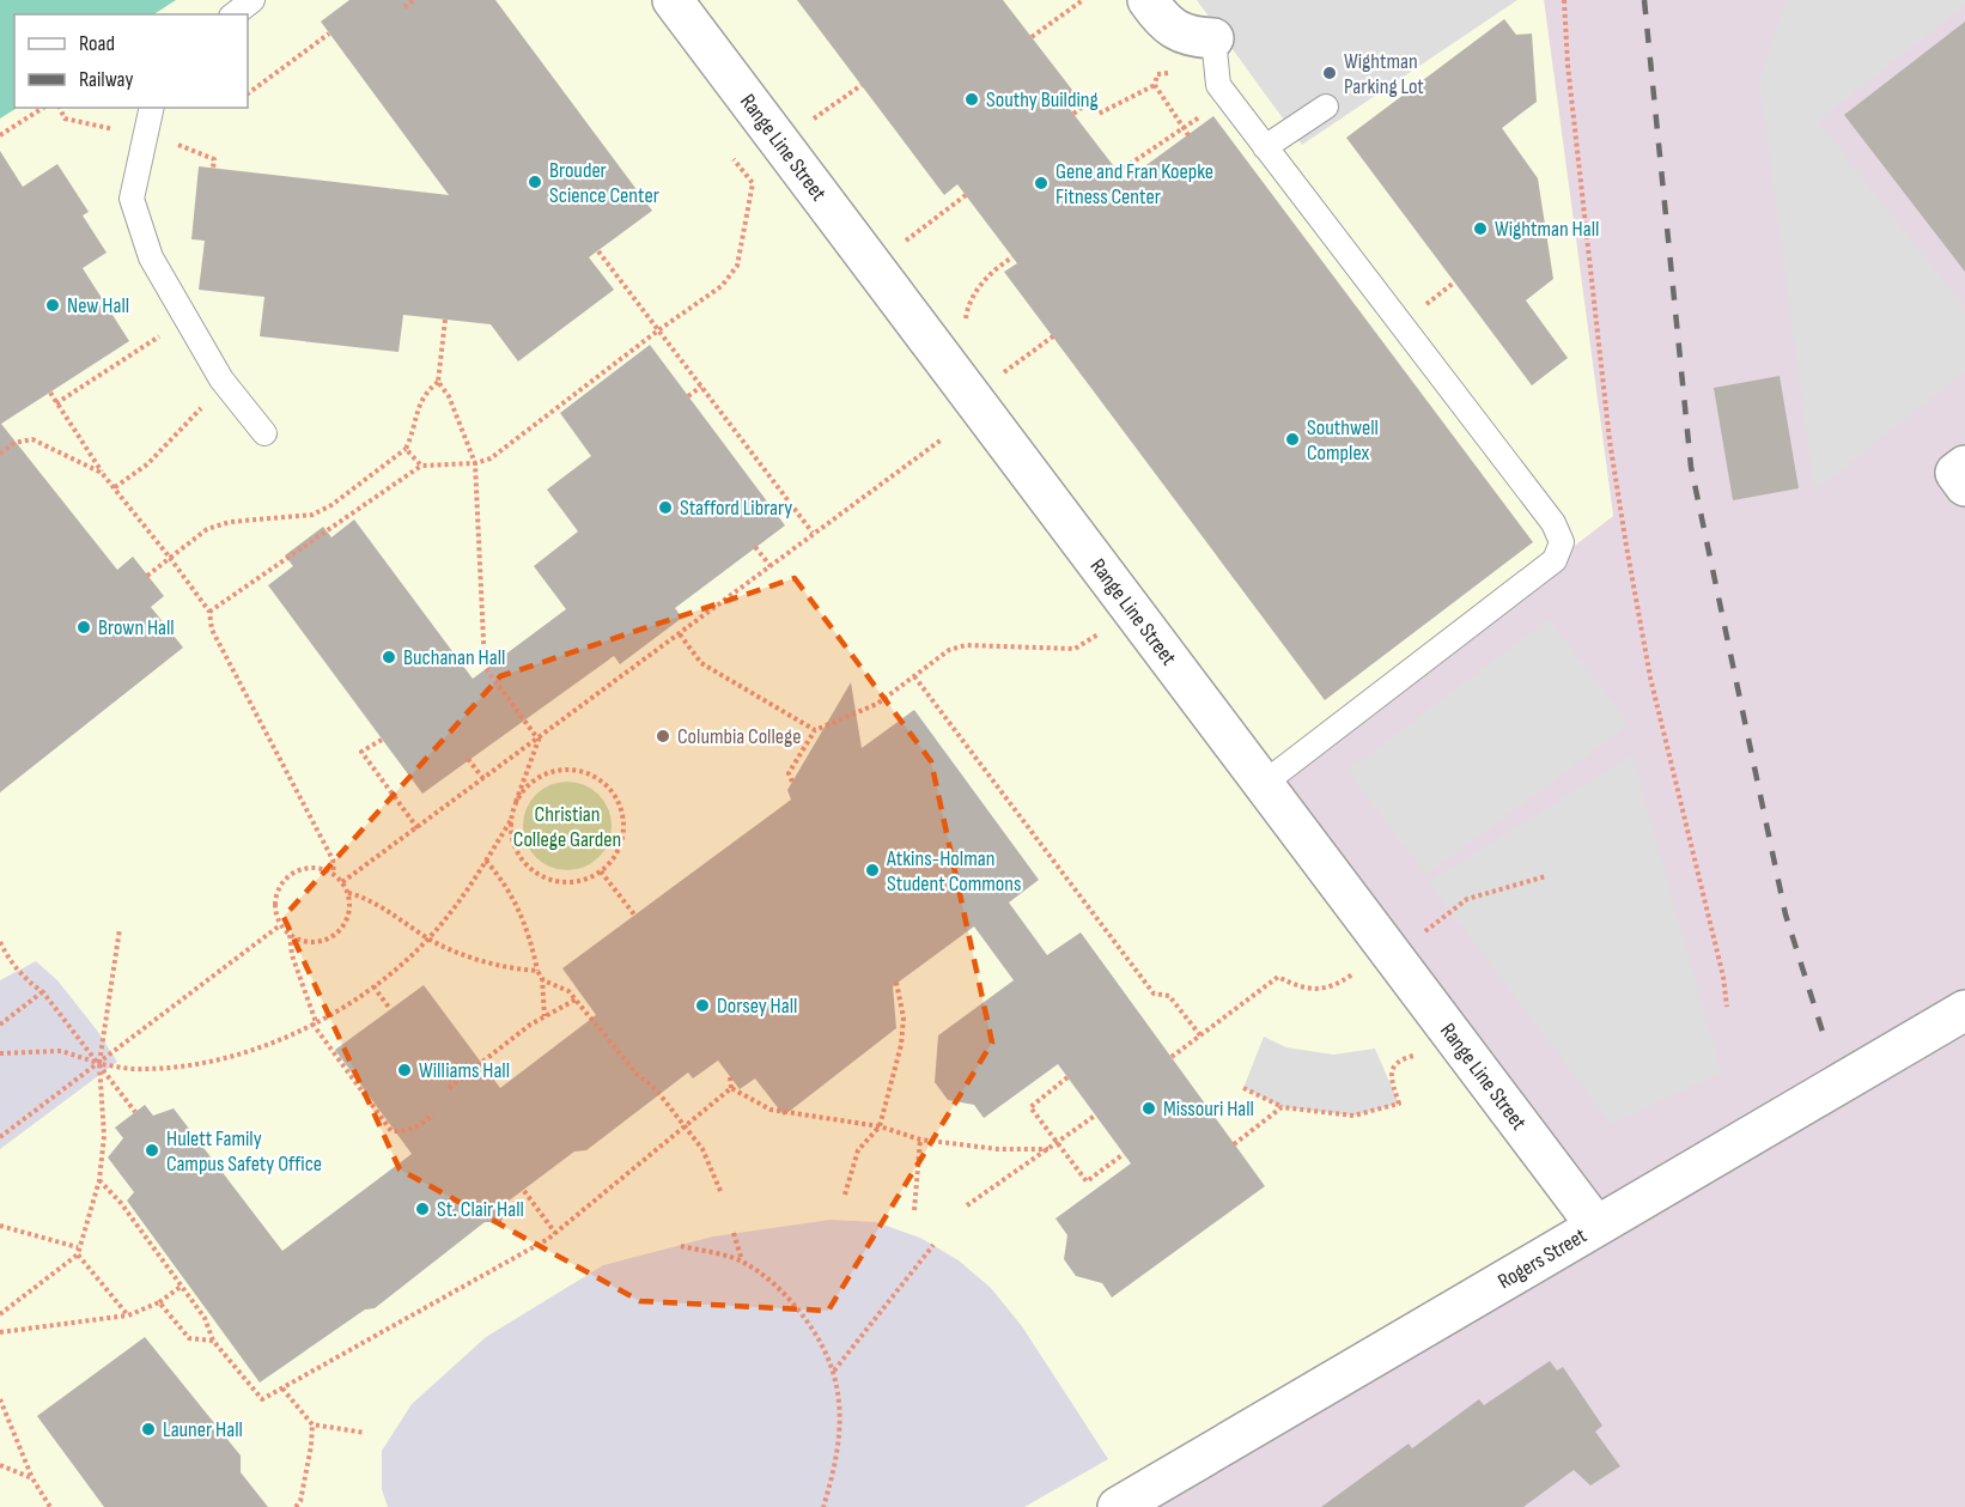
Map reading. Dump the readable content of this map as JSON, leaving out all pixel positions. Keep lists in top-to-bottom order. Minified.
{"streets":{"street":["Range Line Street","Rogers Street"]},"crossings":[["Range Line Street","Rogers Street"]],"parks":["Christian College Garden"],"places":["Wightman Parking Lot","Southy Building","Brouder Science Center","Gene and Fran Koepke Fitness Center","Wightman Hall","New Hall","Southwell Complex","Stafford Library","Brown Hall","Buchanan Hall","Columbia College","Atkins-Holman Student Commons","Dorsey Hall","Williams Hall","Missouri Hall","Hulett Family Campus Safety Office","St. Clair Hall","Launer Hall"],"legend":["Road","Railway"]}
